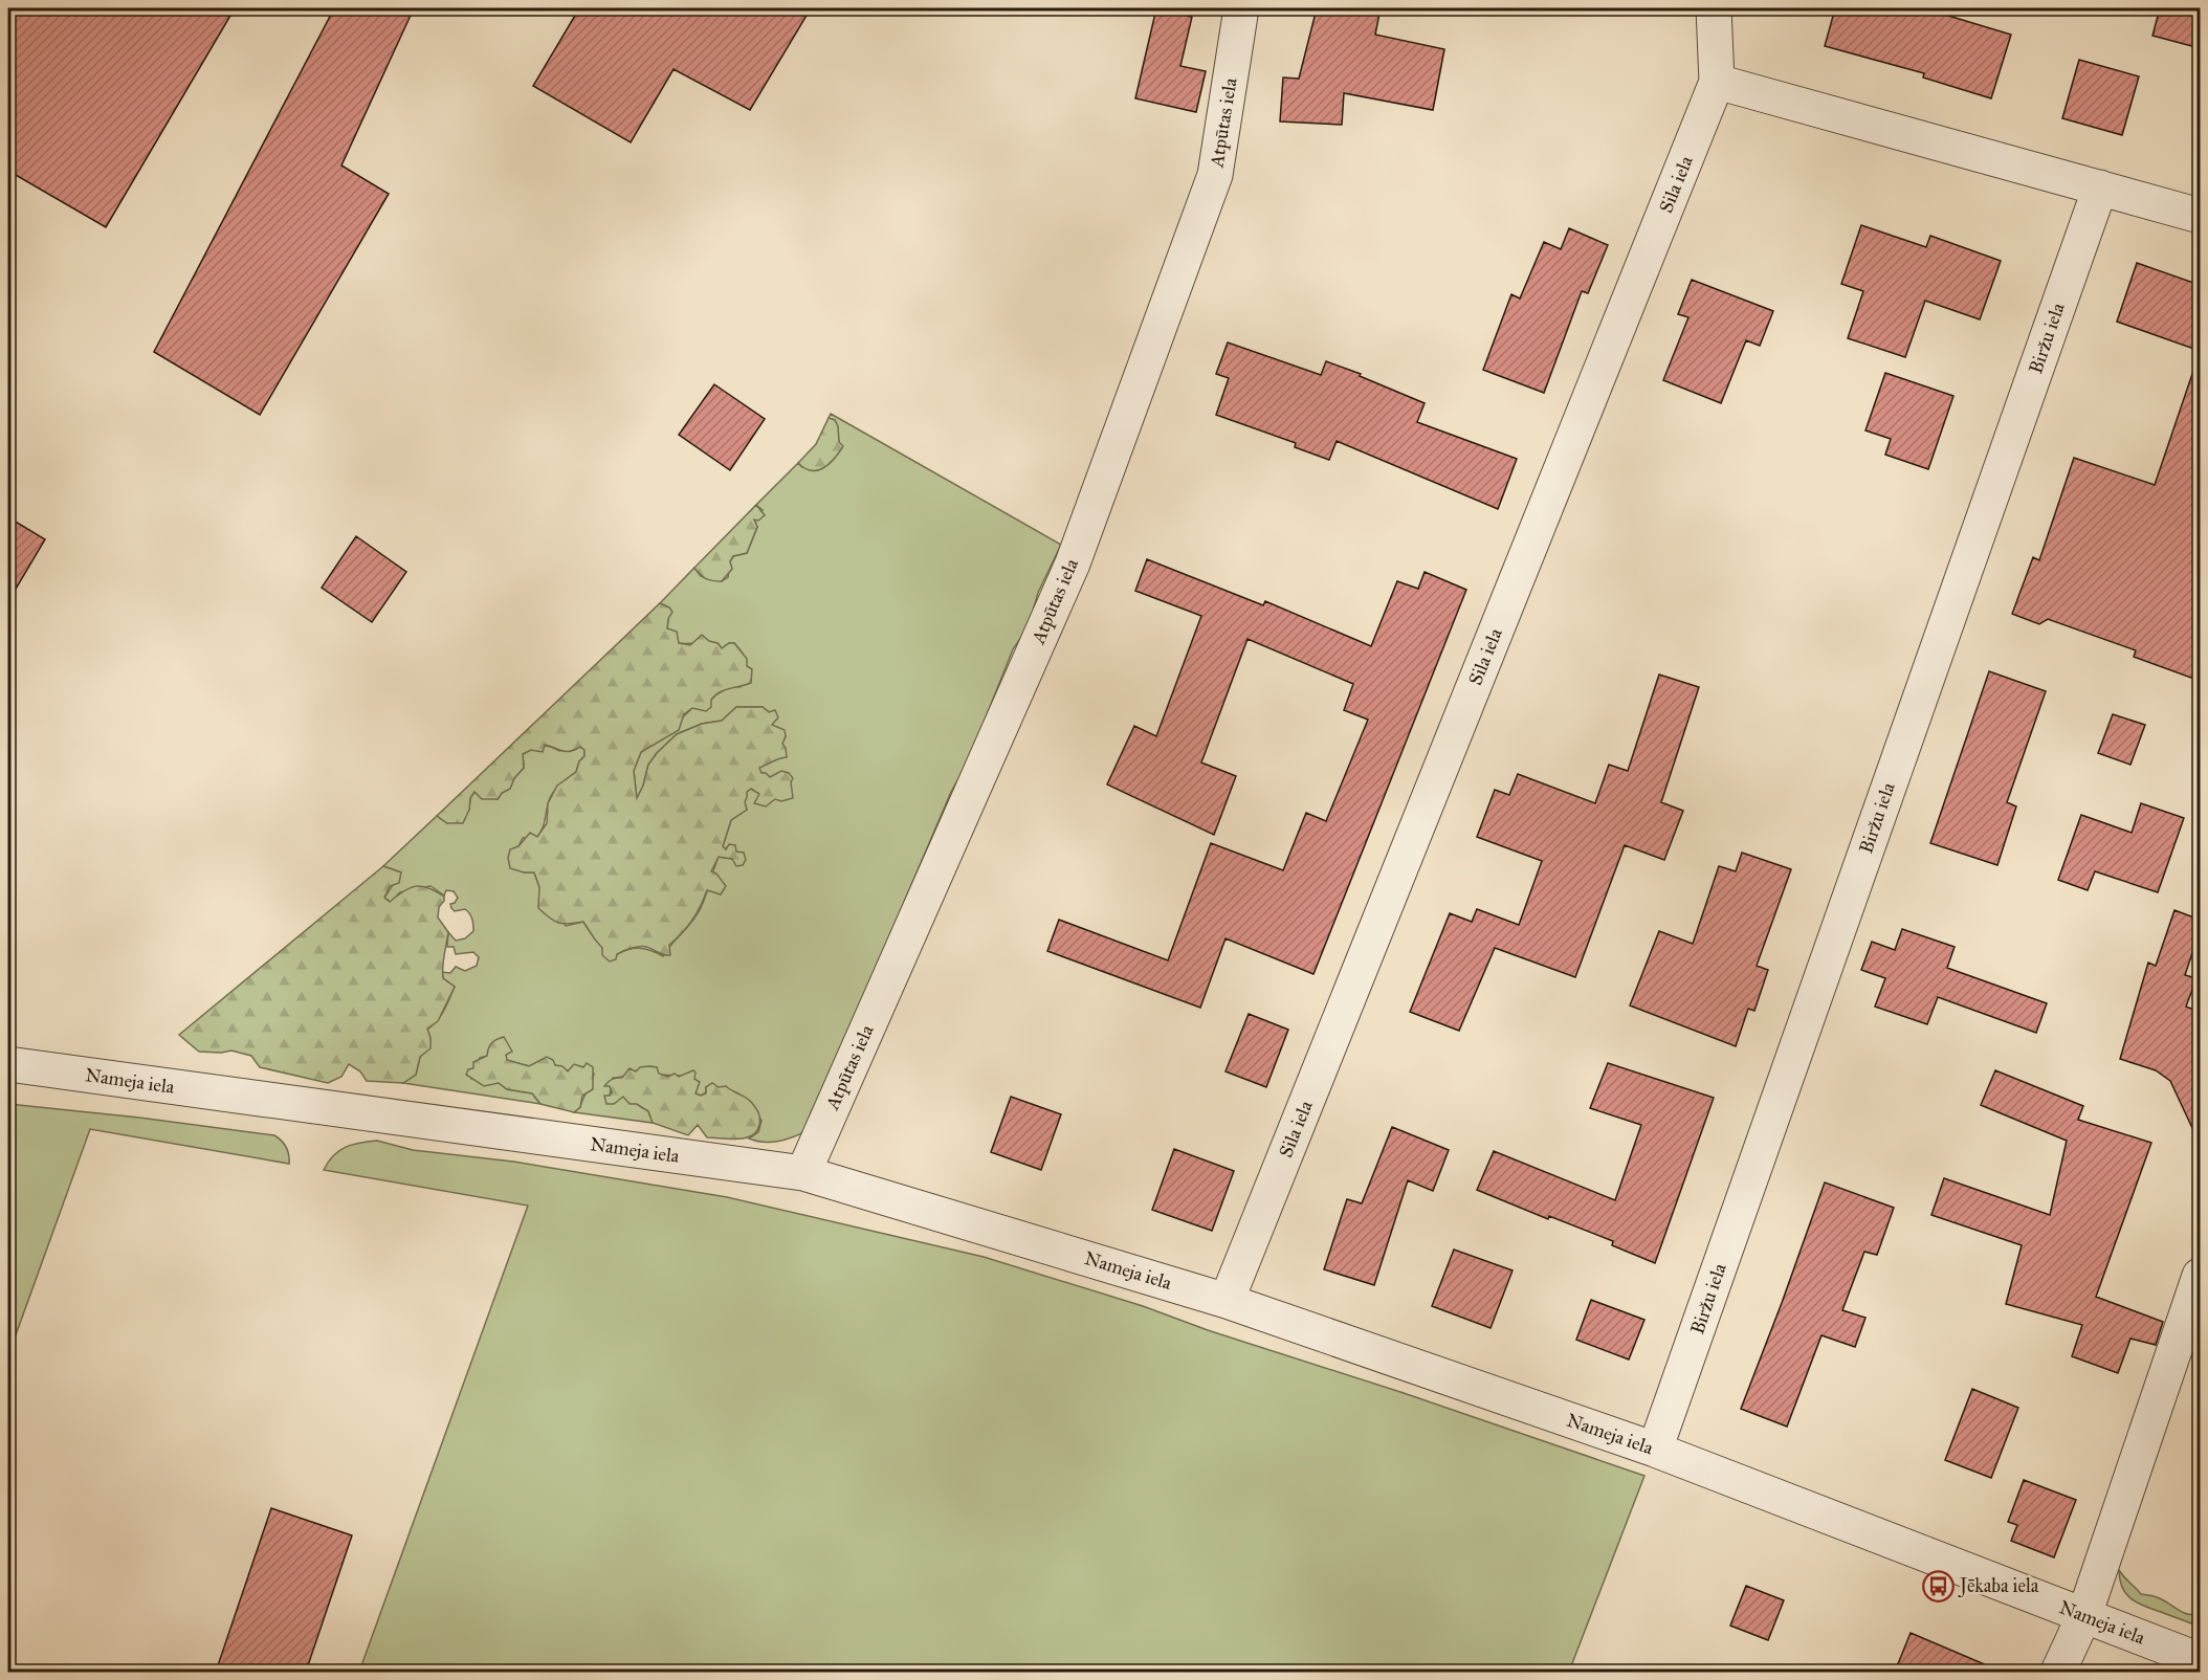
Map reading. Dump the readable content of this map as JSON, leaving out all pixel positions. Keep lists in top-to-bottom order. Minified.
{"streets":{"street":["Atpūtas iela","Sila iela","Biržu iela","Nameja iela"]},"crossings":[["Atpūtas iela","Nameja iela"],["Sila iela","Nameja iela"],["Biržu iela","Nameja iela"]],"places":{"bus stop":["Jēkaba iela"]}}
